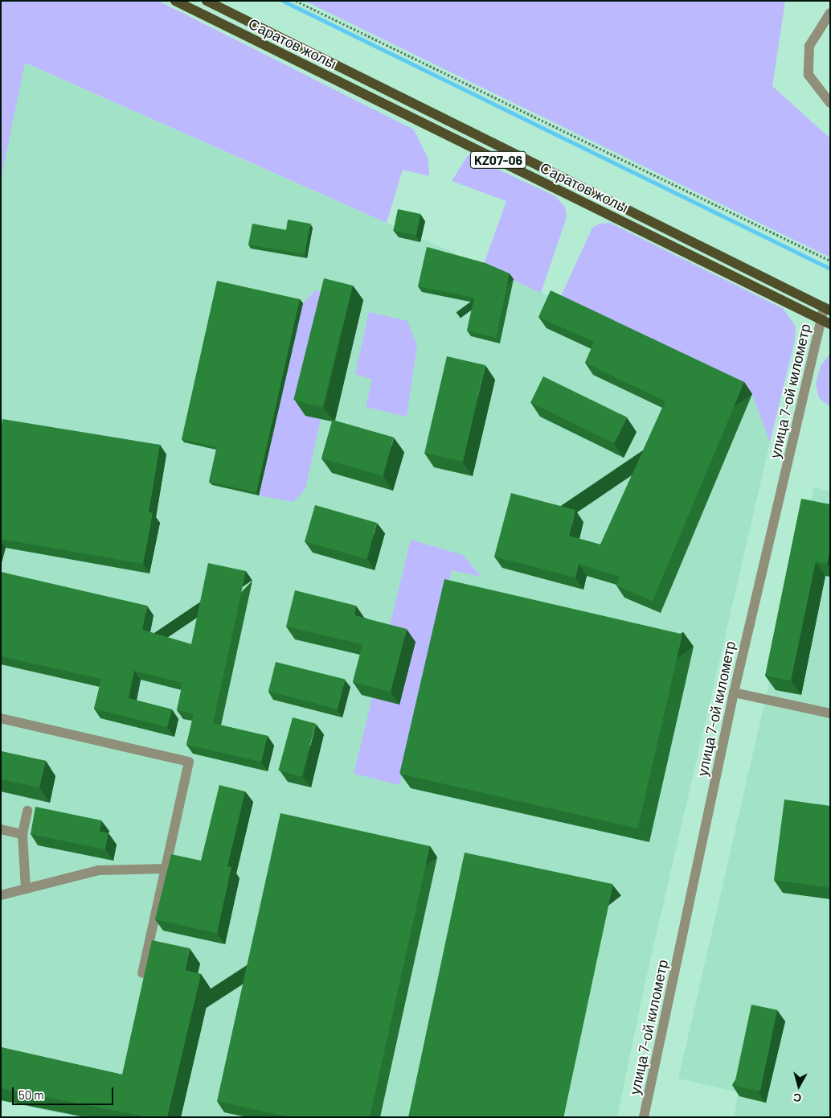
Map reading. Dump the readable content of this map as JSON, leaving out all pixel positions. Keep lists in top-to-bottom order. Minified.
{"streets":{"main road":["Саратов жолы","KZ07-06"],"street":["улица 7-ой километр"]},"crossings":[["Саратов жолы","улица 7-ой километр"]],"scale_bar":"50 m","north":"bottom"}
